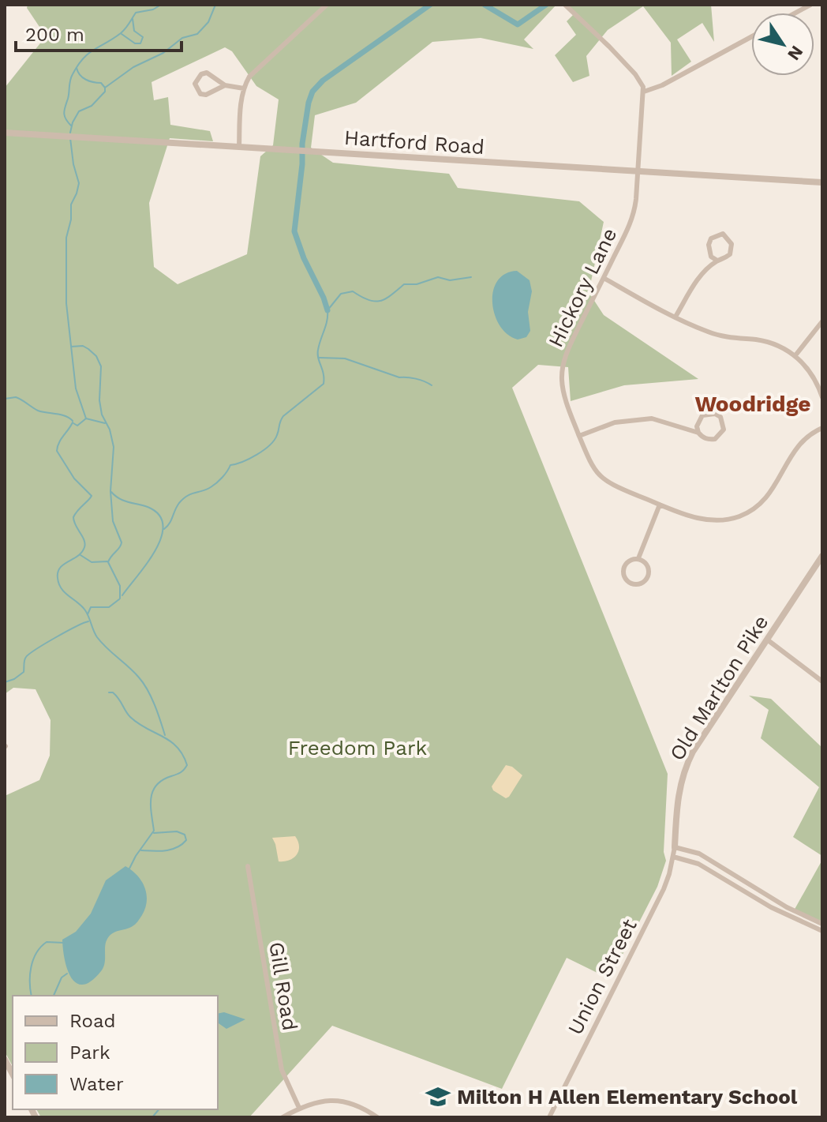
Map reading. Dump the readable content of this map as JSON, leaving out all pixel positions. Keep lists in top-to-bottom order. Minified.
{"streets":{"street":["Hartford Road","Hickory Lane","Old Marlton Pike","Union Street","Gill Road"]},"crossings":[["Hartford Road","Hickory Lane"],["Old Marlton Pike","Union Street"]],"districts":["Woodridge"],"parks":["Freedom Park"],"places":{"school or university":["Milton H Allen Elementary School"]},"legend":["Road","Park","Water"],"scale_bar":"200 m","north":"bottom right"}
